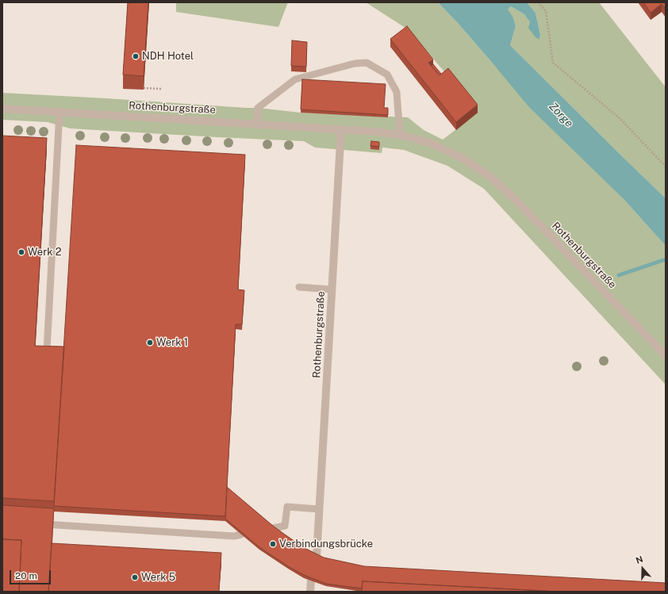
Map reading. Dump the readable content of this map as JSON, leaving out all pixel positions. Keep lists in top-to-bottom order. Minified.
{"streets":{"street":["Rothenburgstraße"]},"water":["Zorge"],"places":["NDH Hotel","Werk 2","Werk 1","Verbindungsbrücke","Werk 5"],"scale_bar":"20 m","north":"top"}
